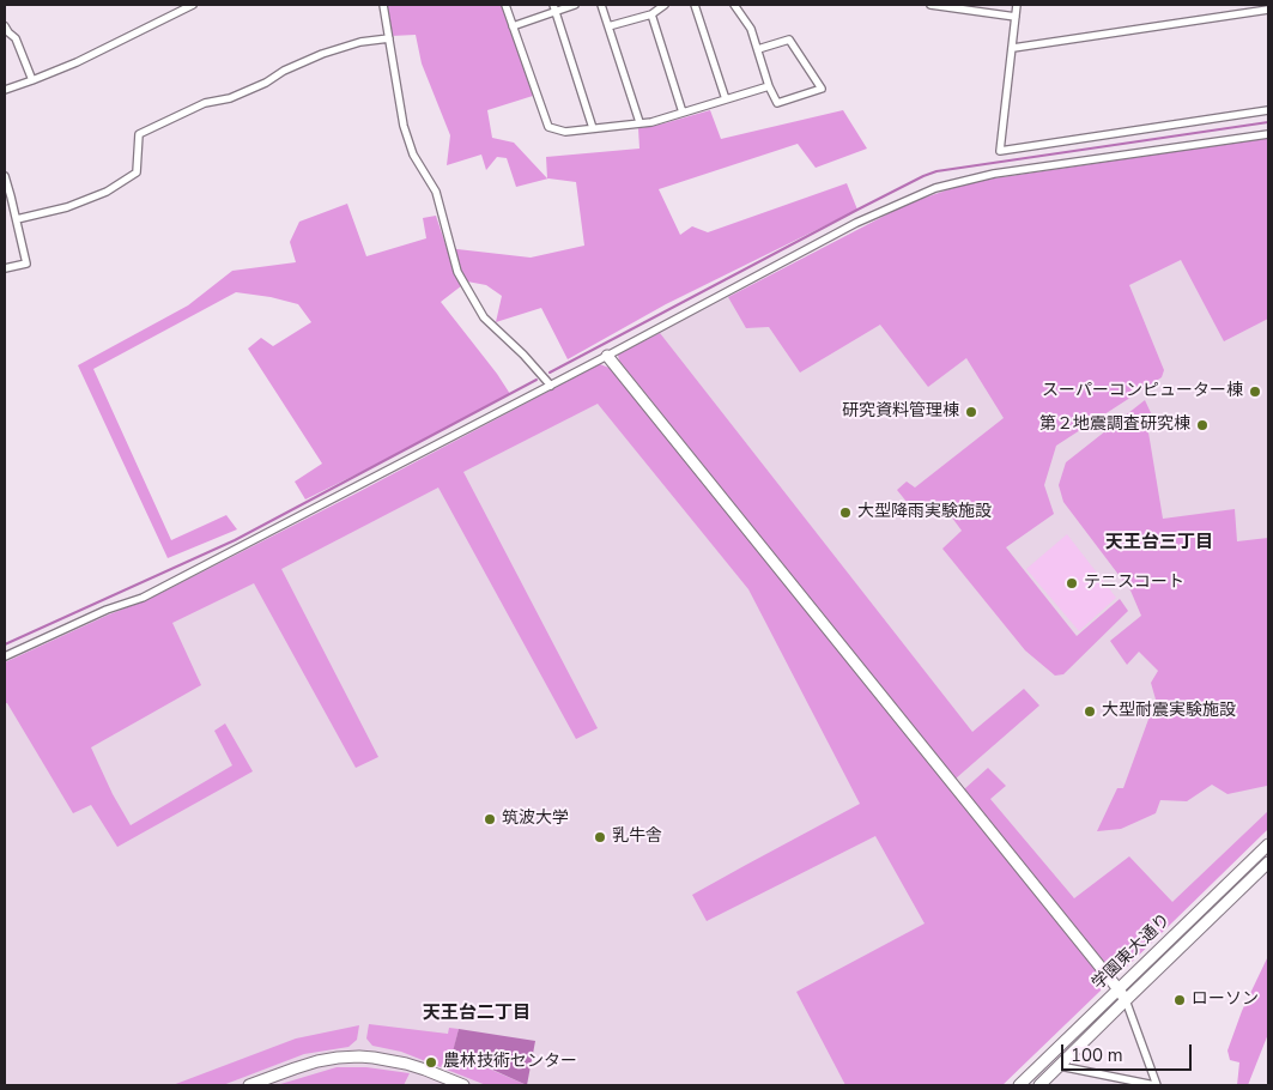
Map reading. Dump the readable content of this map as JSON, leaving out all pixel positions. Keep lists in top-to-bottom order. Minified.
{"streets":{"street":["学園東大通り"]},"districts":["天王台三丁目","天王台二丁目"],"places":["スーパーコンピューター棟","研究資料管理棟","第２地震調査研究棟","大型降雨実験施設","テニスコート","大型耐震実験施設","筑波大学","乳牛舎","ローソン","農林技術センター"],"scale_bar":"100 m"}
